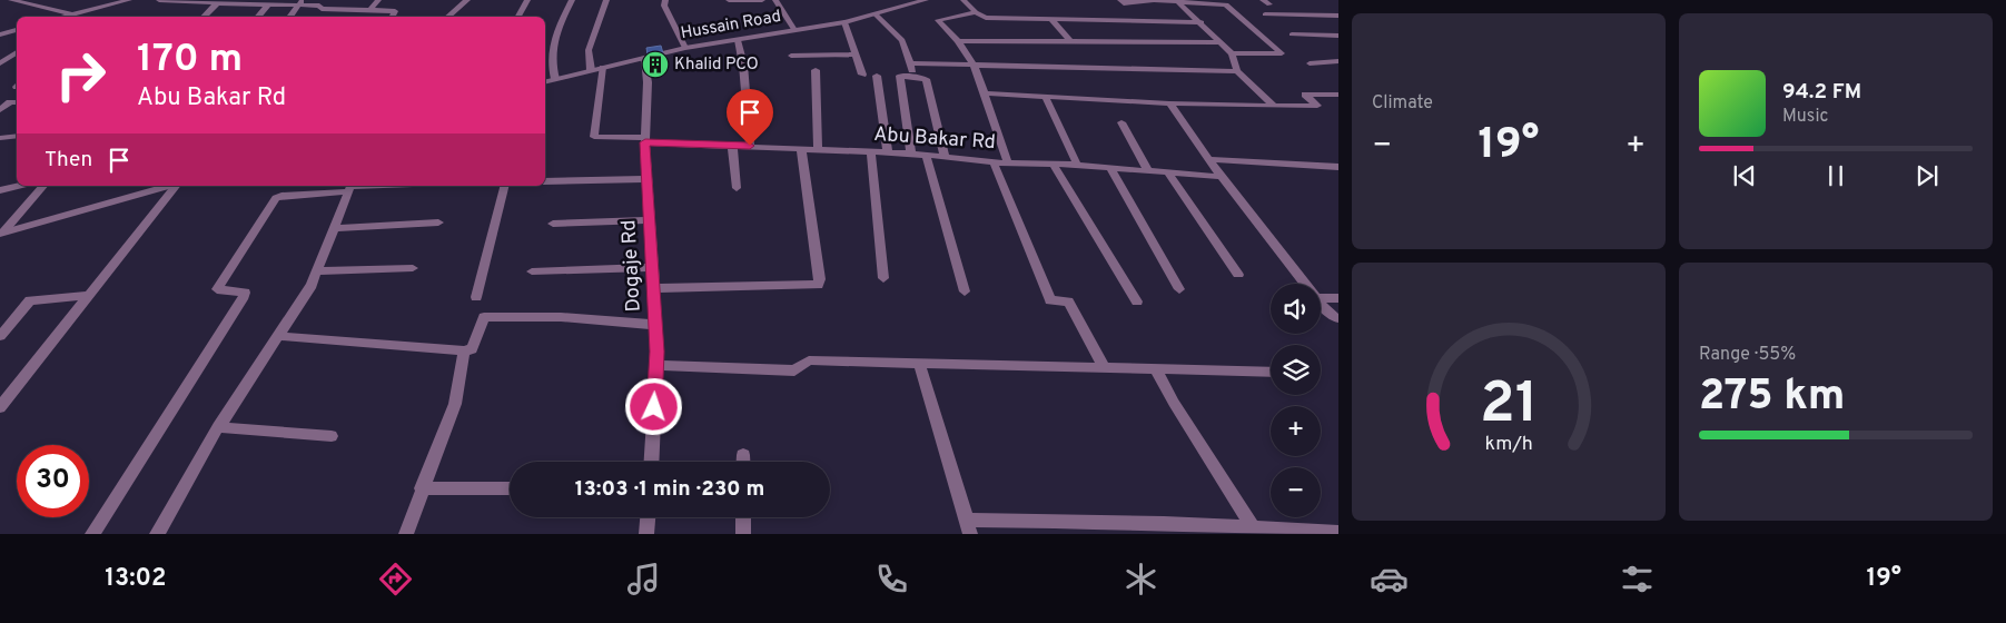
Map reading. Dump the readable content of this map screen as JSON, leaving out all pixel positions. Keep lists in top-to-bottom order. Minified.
{"streets":{"street":["Hussain Road","Abu Bakar Rd","Dogaje Rd"]},"crossings":[["Hussain Road","Abu Bakar Rd"],["Hussain Road","Dogaje Rd"],["Abu Bakar Rd","Dogaje Rd"]],"places":{"building":["Khalid PCO"]},"page":{"tile":["Climate",["Range · 55%","275 km"]],"turn":["170 m","Abu Bakar Rd"],"song":["94.2 FM","Music"],"heat":["−","19°","+"],"then":"Then","map_buttons":["+","−"],"limit":"30","trip":"13:03 · 1 min · 230 m","tabs":["13:02","19°"],"gauge":["21","km/h"]}}
